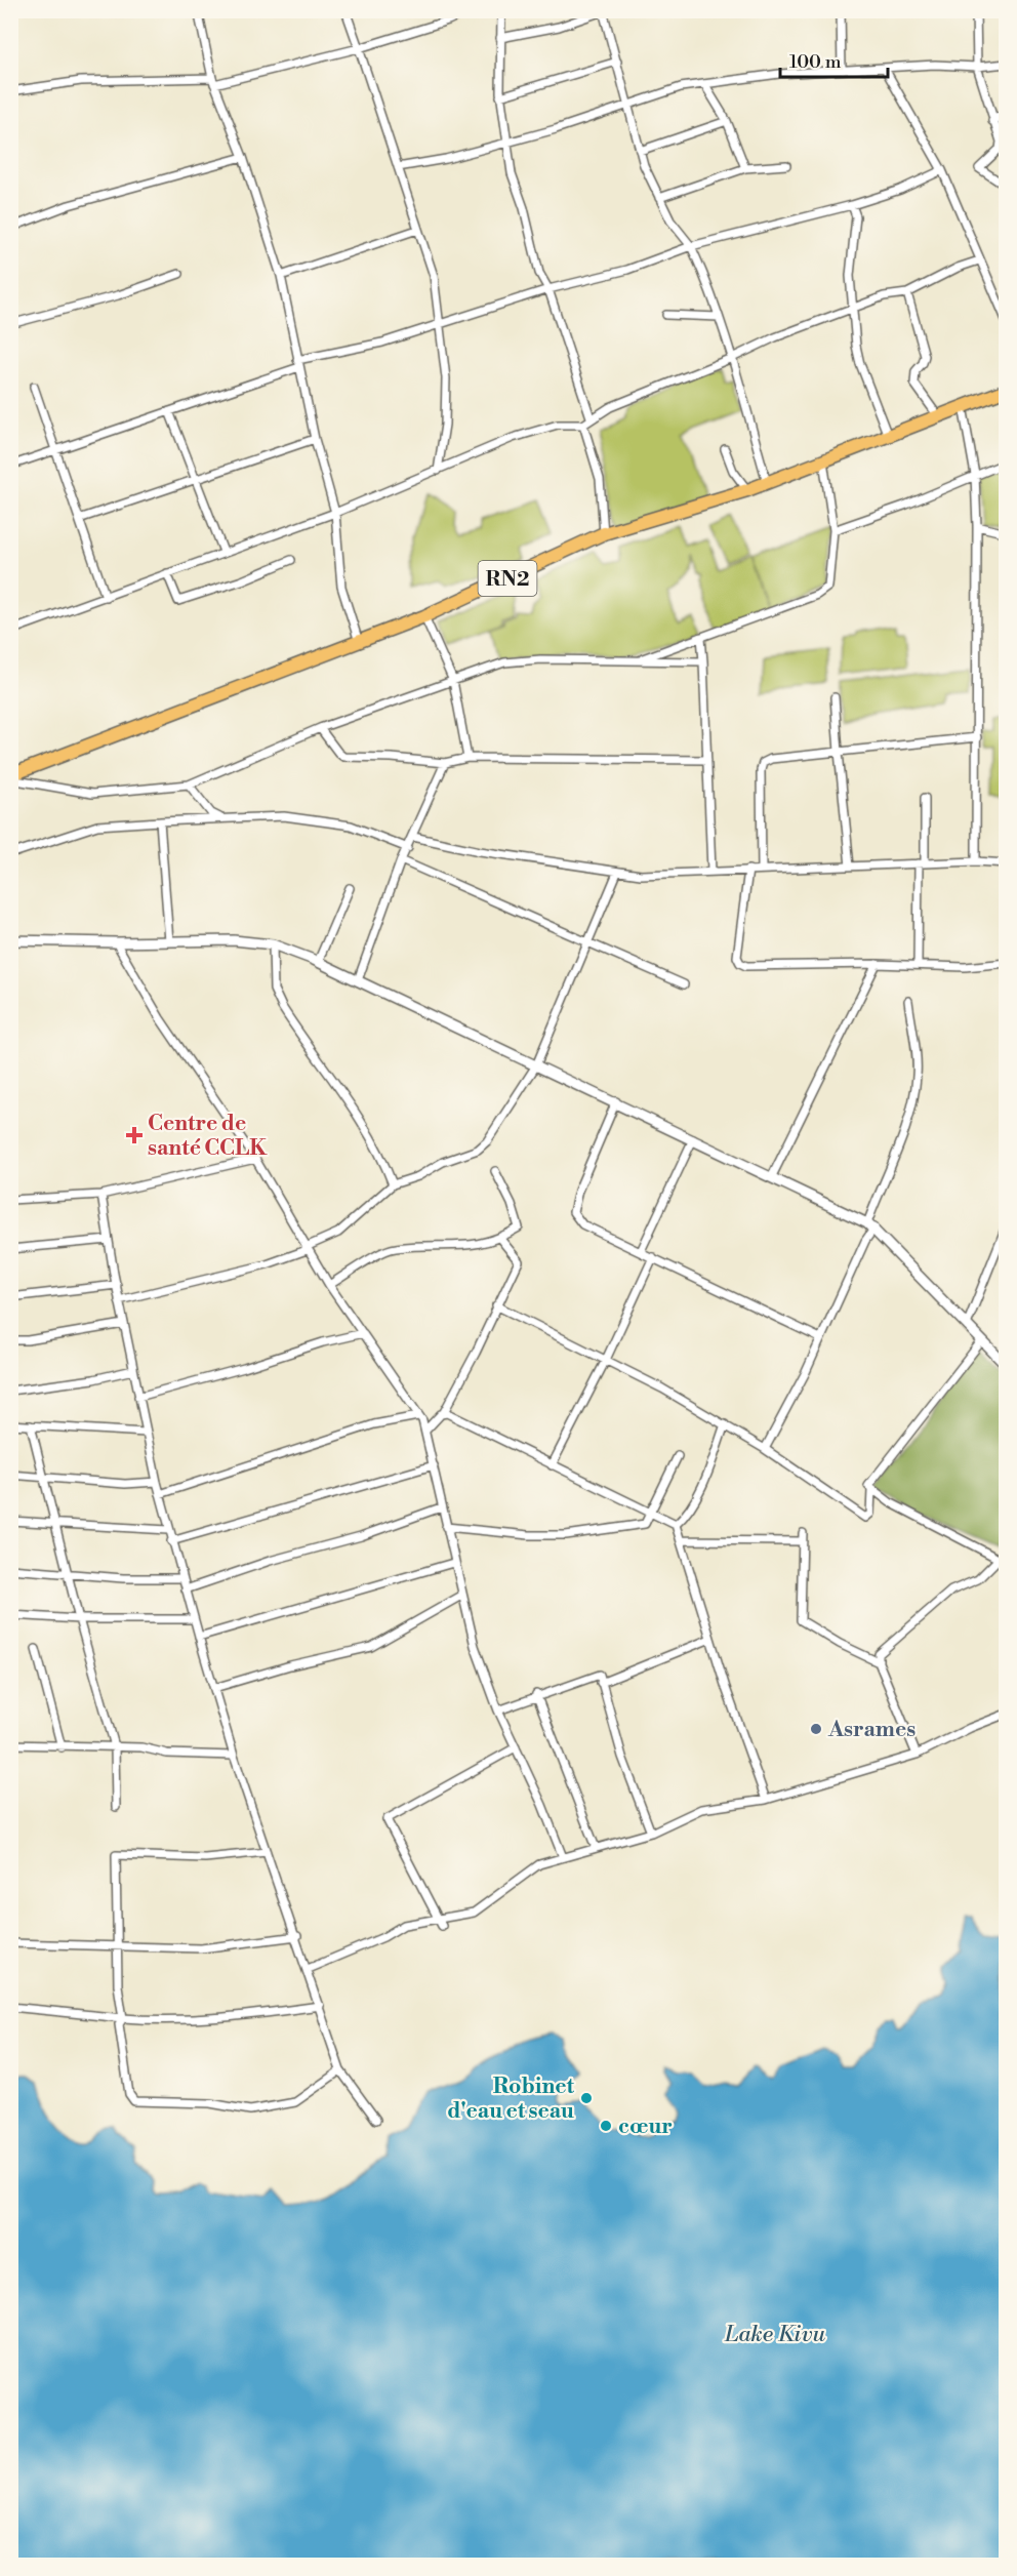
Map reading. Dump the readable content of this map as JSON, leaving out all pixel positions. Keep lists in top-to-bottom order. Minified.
{"streets":{"highway":["RN2"]},"water":["Lake Kivu"],"places":{"health":["Centre de santé CCLK"],"other":["Asrames","Robinet d'eau et seau","cœur"]},"scale_bar":"100 m"}
